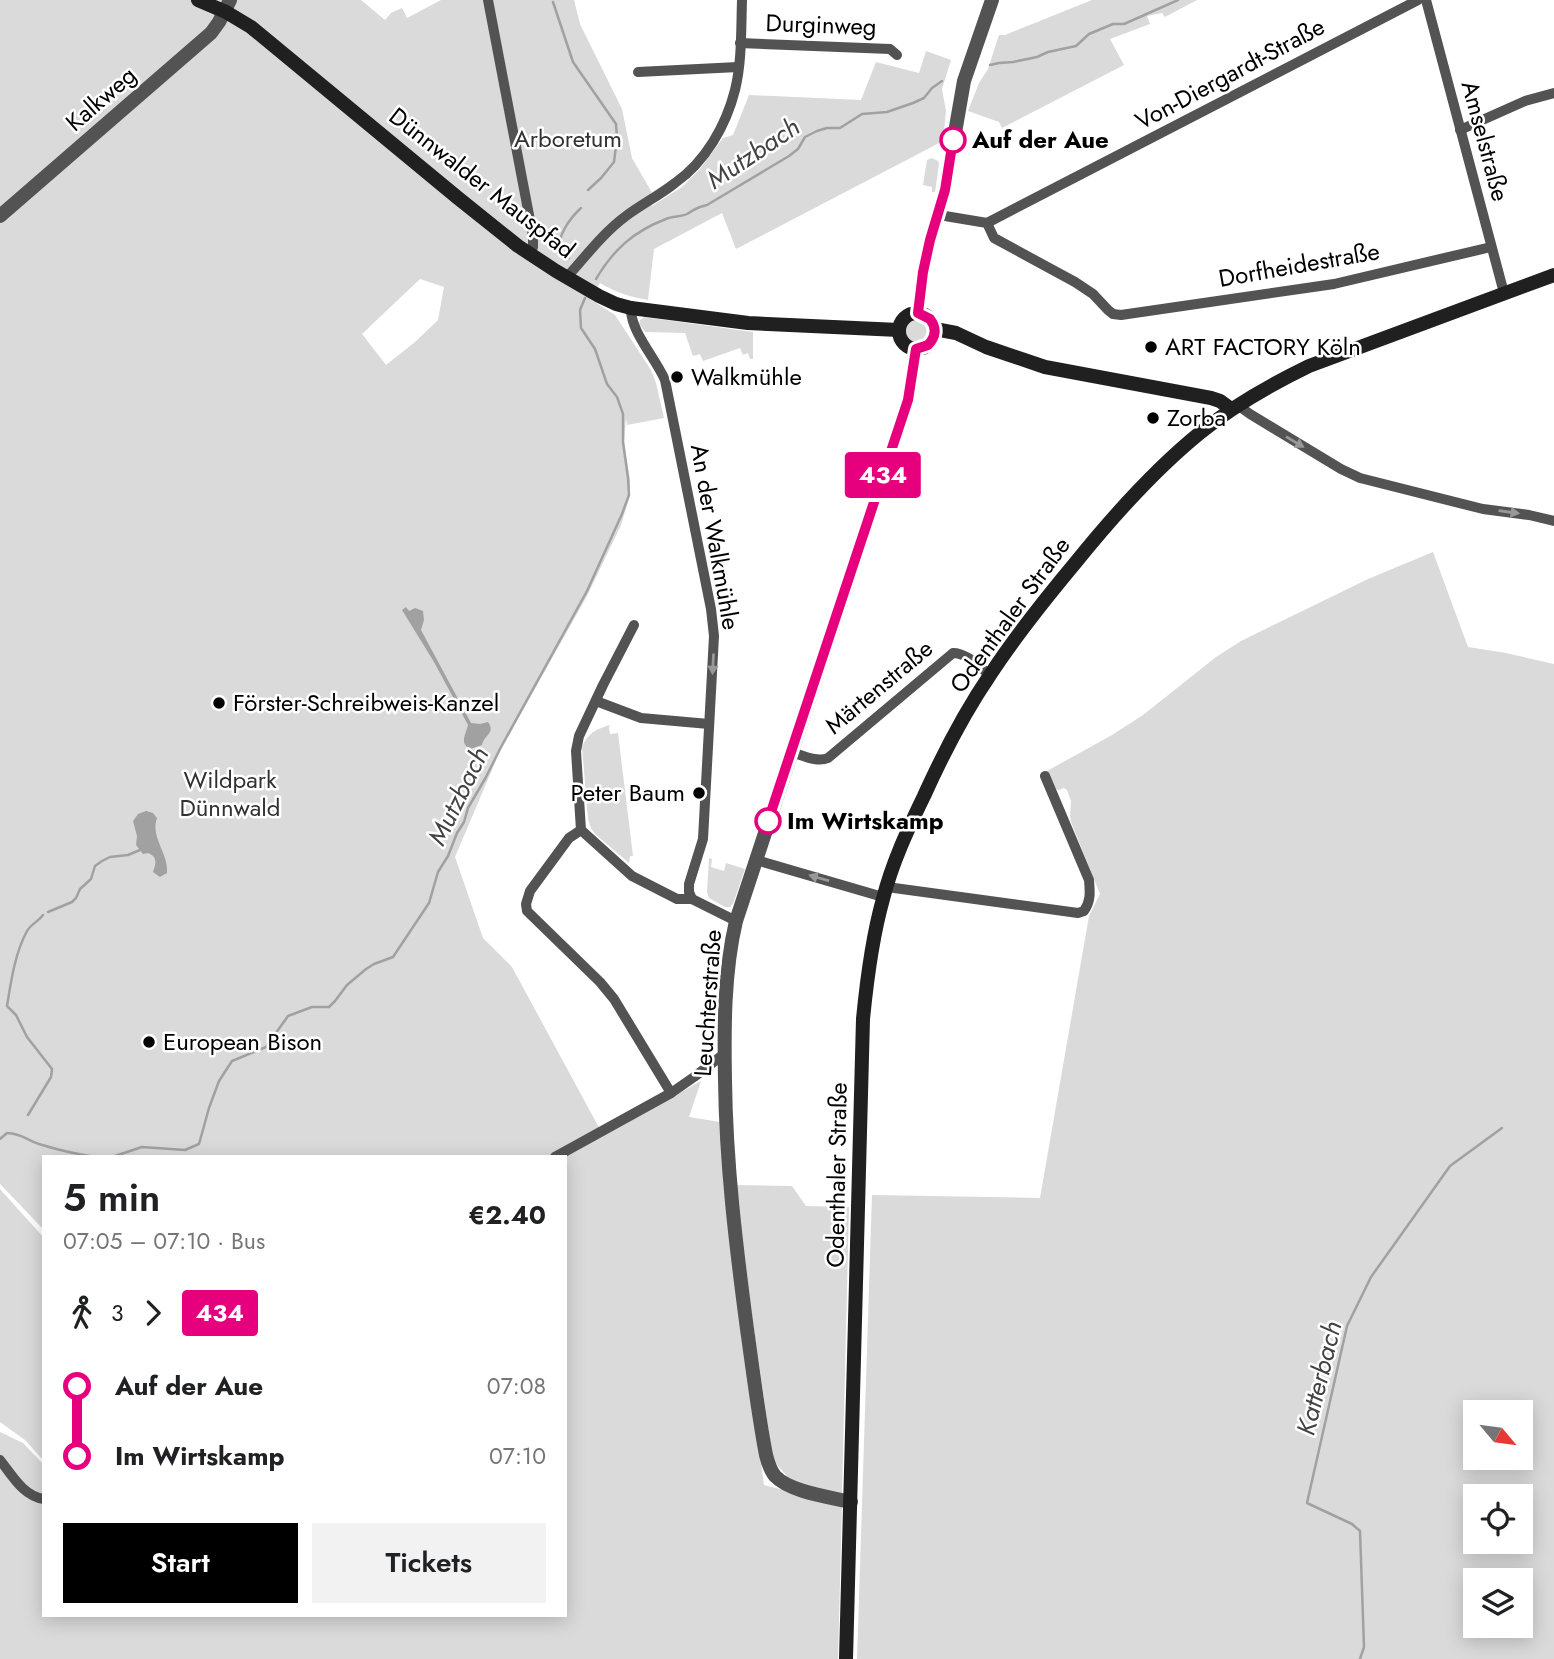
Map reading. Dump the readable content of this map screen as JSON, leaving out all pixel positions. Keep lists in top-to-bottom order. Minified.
{"streets":{"main road":["Dünnwalder Mauspfad","Odenthaler Straße"],"street":["Durginweg","Von-Diergardt-Straße","Kalkweg","Amselstraße","Dorfheidestraße","An der Walkmühle","Märtenstraße","Leuchterstraße"]},"crossings":[["Von-Diergardt-Straße","Dorfheidestraße"],["Kalkweg","Dünnwalder Mauspfad"],["Amselstraße","Dorfheidestraße"],["Amselstraße","Odenthaler Straße"],["Dünnwalder Mauspfad","An der Walkmühle"],["Dünnwalder Mauspfad","Leuchterstraße"],["Odenthaler Straße","Märtenstraße"],["Odenthaler Straße","Leuchterstraße"],["Märtenstraße","Leuchterstraße"]],"one_way":["An der Walkmühle"],"water":["Mutzbach","Katterbach"],"parks":["Arboretum","Wildpark Dünnwald"],"places":["Auf der Aue","ART FACTORY Köln","Walkmühle","Zorba","Förster-Schreibweis-Kanzel","Peter Baum","Im Wirtskamp","European Bison"],"lines":["bus line 434"],"north":"bottom right","page":{"on_map":"434","heading":["5 min","07:05 – 07:10 · Bus","€2.40"],"legs":["3","434"],"list":[{"name":"Auf der Aue","value":"07:08"},{"name":"Im Wirtskamp","value":"07:10"}],"buttons":["Start","Tickets"]}}
